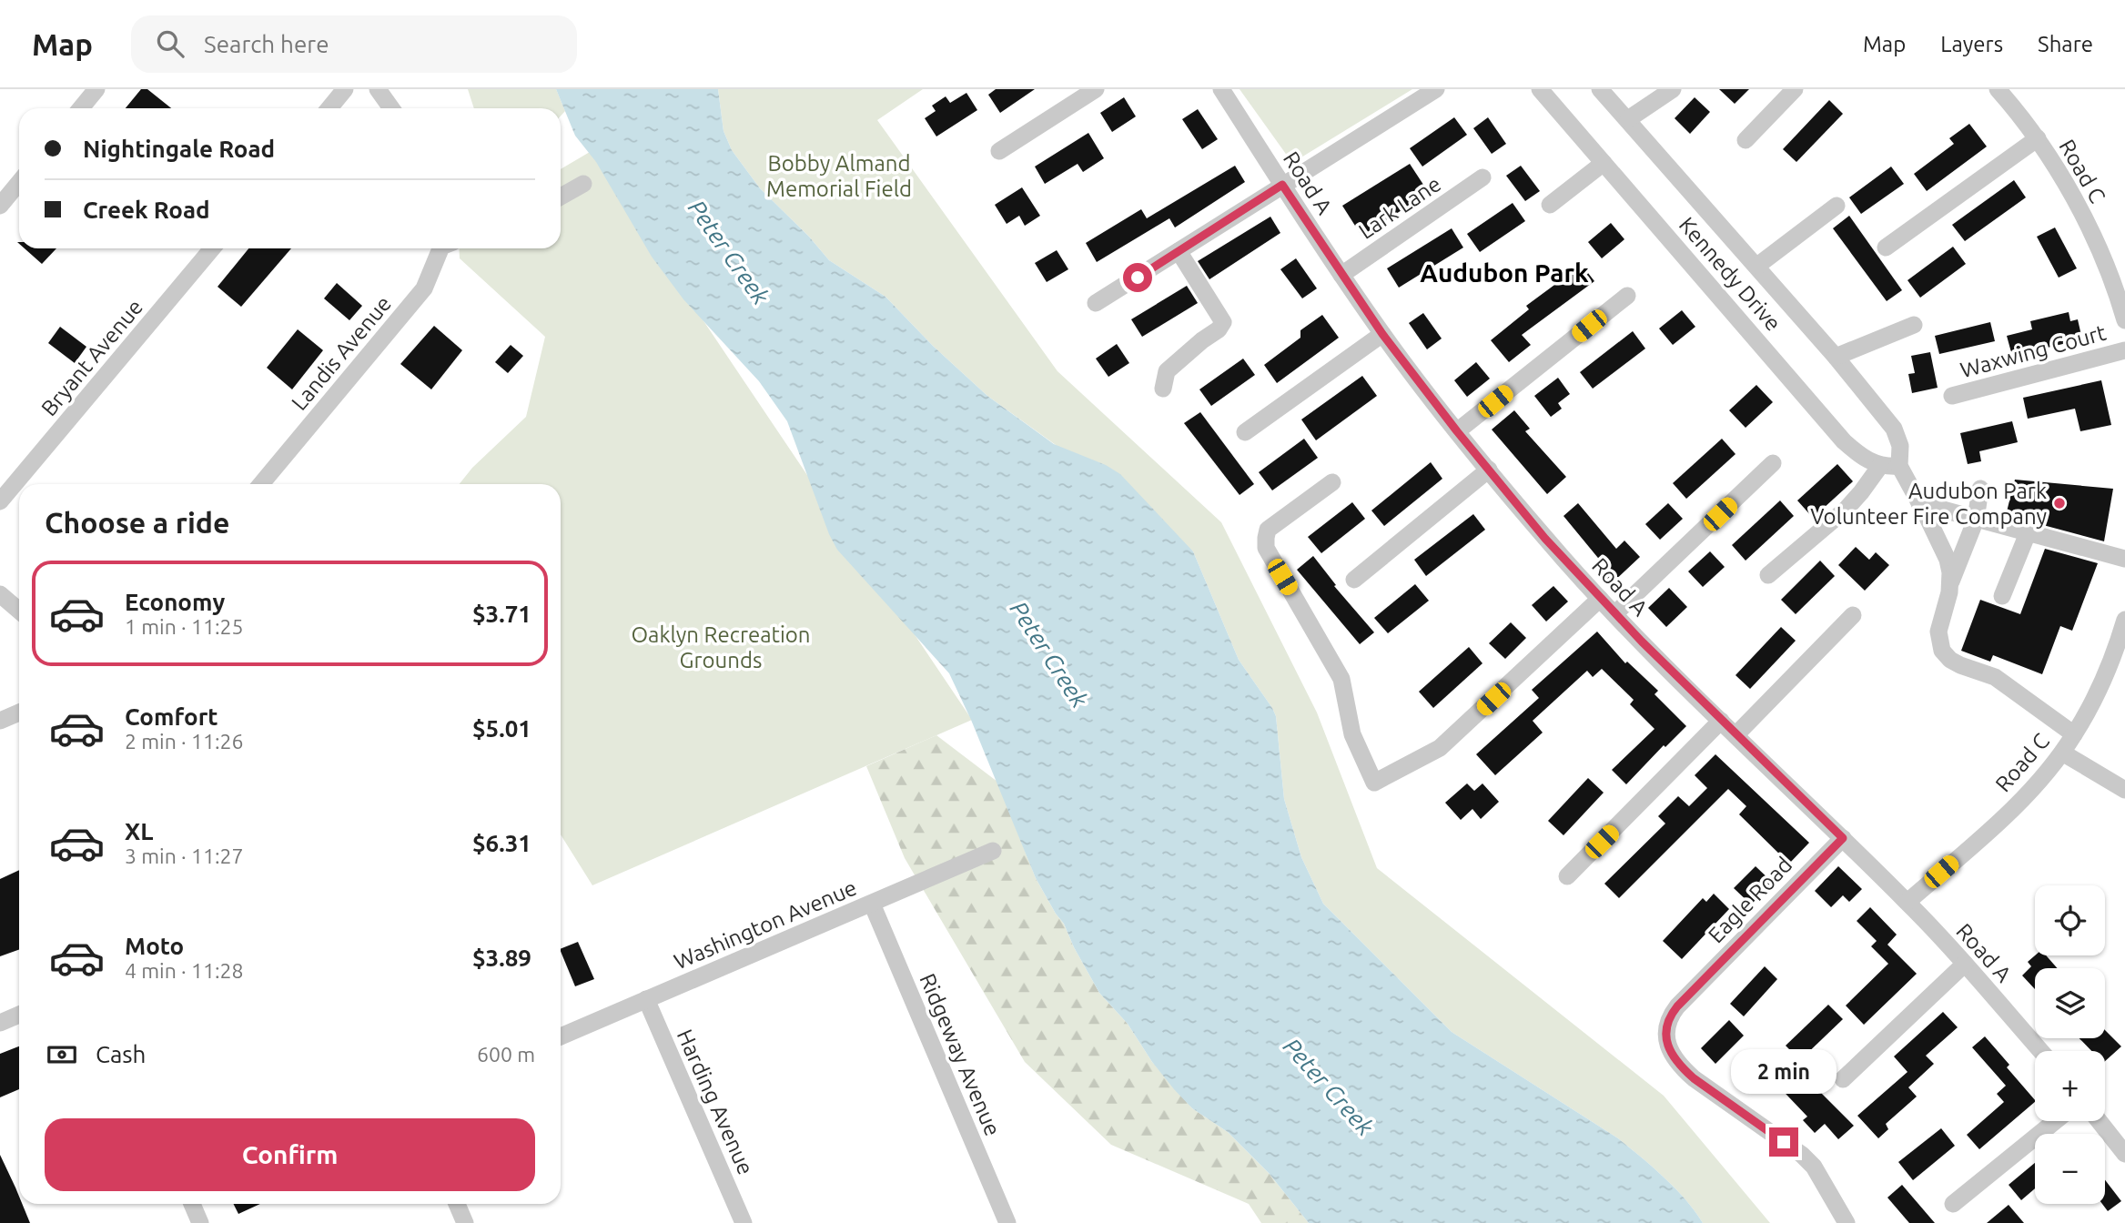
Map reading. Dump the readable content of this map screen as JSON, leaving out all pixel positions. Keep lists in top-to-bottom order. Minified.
{"streets":{"street":["Road C","Road A","Lark Lane","Kennedy Drive","Waxwing Court","Landis Avenue","Bryant Avenue","Eagle Road","Washington Avenue","Ridgeway Avenue","Harding Avenue"]},"crossings":[["Road C","Road A"],["Road C","Kennedy Drive"],["Road A","Lark Lane"],["Road A","Eagle Road"],["Washington Avenue","Ridgeway Avenue"],["Washington Avenue","Harding Avenue"]],"districts":["Audubon Park"],"water":["Peter Creek"],"parks":["Bobby Almand Memorial Field","Oaklyn Recreation Grounds"],"places":["Audubon Park Volunteer Fire Company"],"page":{"header":"Map","search":"Search here","nav":["Map","Layers","Share"],"banner":["Nightingale Road","Creek Road"],"heading":"Choose a ride","list":[{"name":"Economy","note":"1 min · 11:25","value":"$3.71"},{"name":"Comfort","note":"2 min · 11:26","value":"$5.01"},{"name":"XL","note":"3 min · 11:27","value":"$6.31"},{"name":"Moto","note":"4 min · 11:28","value":"$3.89"}],"map_buttons":["+","−"],"pay":["Cash","600 m"],"bubble":"2 min","buttons":"Confirm"}}
